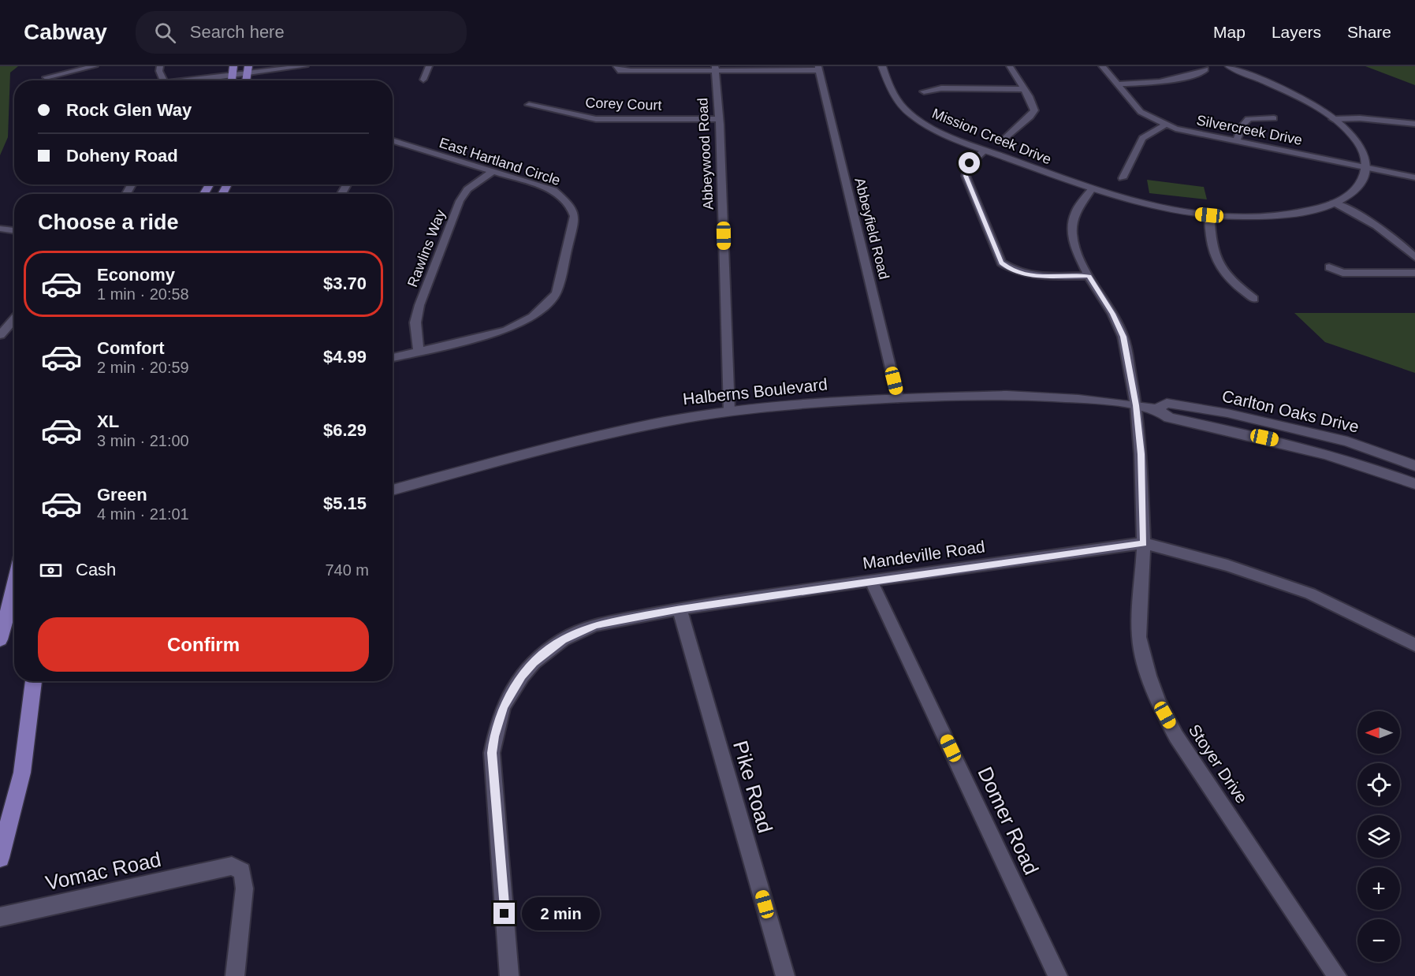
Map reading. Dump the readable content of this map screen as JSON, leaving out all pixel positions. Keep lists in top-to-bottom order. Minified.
{"streets":{"street":["Corey Court","Silvercreek Drive","Mission Creek Drive","Abbeywood Road","East Hartland Circle","Abbeyfield Road","Rawlins Way","Halberns Boulevard","Carlton Oaks Drive","Mandeville Road","Stoyer Drive","Pike Road","Domer Road","Vomac Road"]},"crossings":[["Corey Court","Abbeywood Road"],["Silvercreek Drive","Mission Creek Drive"],["Mission Creek Drive","Stoyer Drive"],["Abbeywood Road","Halberns Boulevard"],["East Hartland Circle","Rawlins Way"],["Abbeyfield Road","Halberns Boulevard"],["Halberns Boulevard","Carlton Oaks Drive"],["Halberns Boulevard","Stoyer Drive"],["Carlton Oaks Drive","Stoyer Drive"],["Mandeville Road","Stoyer Drive"],["Mandeville Road","Pike Road"],["Mandeville Road","Domer Road"]],"north":"left","page":{"header":"Cabway","search":"Search here","nav":["Map","Layers","Share"],"banner":["Rock Glen Way","Doheny Road"],"heading":"Choose a ride","list":[{"name":"Economy","note":"1 min · 20:58","value":"$3.70"},{"name":"Comfort","note":"2 min · 20:59","value":"$4.99"},{"name":"XL","note":"3 min · 21:00","value":"$6.29"},{"name":"Green","note":"4 min · 21:01","value":"$5.15"}],"pay":["Cash","740 m"],"buttons":"Confirm","map_buttons":["+","−"],"bubble":"2 min"}}
